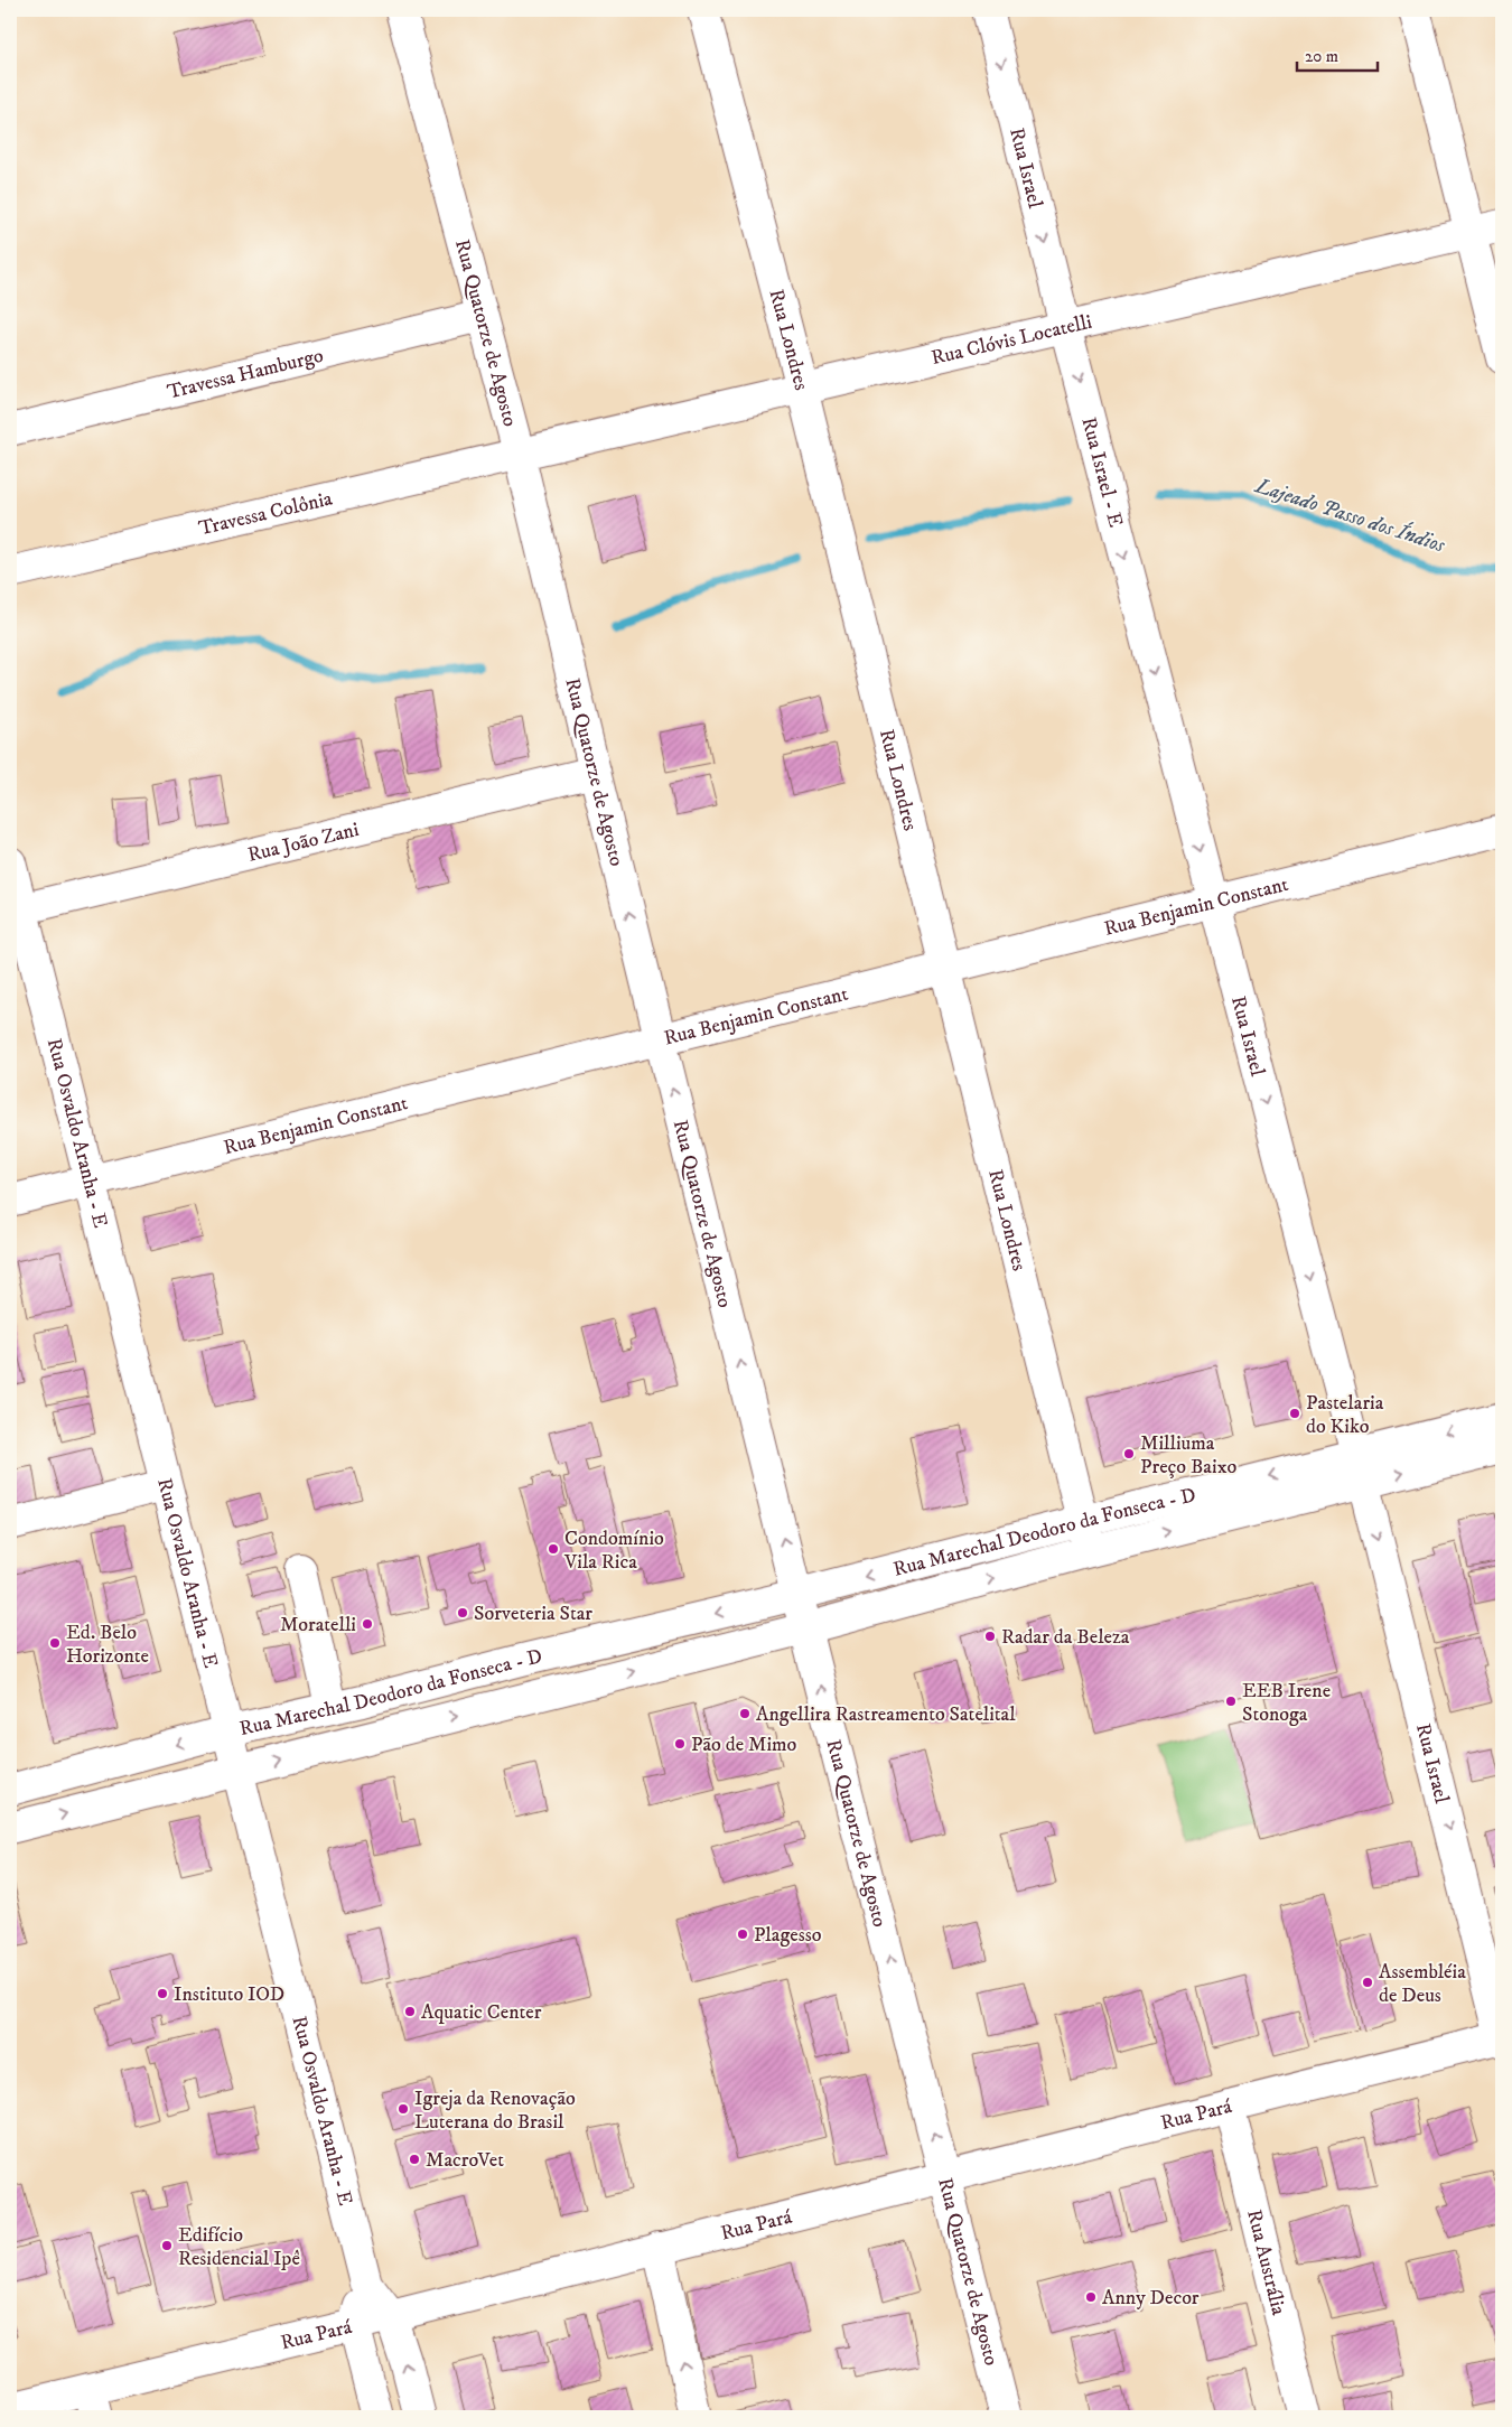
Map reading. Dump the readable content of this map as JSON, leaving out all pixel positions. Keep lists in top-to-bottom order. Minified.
{"streets":{"street":["Rua Israel","Rua Quatorze de Agosto","Rua Clóvis Locatelli","Rua Londres","Travessa Hamburgo","Rua Israel - E","Travessa Colônia","Rua João Zani","Rua Benjamin Constant","Rua Osvaldo Aranha - E","Rua Marechal Deodoro da Fonseca - D","Rua Pará","Rua Austrália"]},"crossings":[["Rua Israel","Rua Clóvis Locatelli"],["Rua Israel","Rua Israel - E"],["Rua Israel","Rua Benjamin Constant"],["Rua Israel","Rua Marechal Deodoro da Fonseca - D"],["Rua Israel","Rua Pará"],["Rua Quatorze de Agosto","Rua Clóvis Locatelli"],["Rua Quatorze de Agosto","Travessa Hamburgo"],["Rua Quatorze de Agosto","Travessa Colônia"],["Rua Quatorze de Agosto","Rua João Zani"],["Rua Quatorze de Agosto","Rua Benjamin Constant"],["Rua Quatorze de Agosto","Rua Marechal Deodoro da Fonseca - D"],["Rua Quatorze de Agosto","Rua Pará"],["Rua Clóvis Locatelli","Rua Londres"],["Rua Clóvis Locatelli","Rua Israel - E"],["Rua Clóvis Locatelli","Travessa Colônia"],["Rua Londres","Rua Benjamin Constant"],["Rua Londres","Rua Marechal Deodoro da Fonseca - D"],["Rua João Zani","Rua Osvaldo Aranha - E"],["Rua Benjamin Constant","Rua Osvaldo Aranha - E"],["Rua Osvaldo Aranha - E","Rua Marechal Deodoro da Fonseca - D"],["Rua Osvaldo Aranha - E","Rua Pará"],["Rua Pará","Rua Austrália"]],"one_way":["Rua Israel","Rua Quatorze de Agosto","Rua Israel - E"],"water":["Lajeado Passo dos Índios"],"places":["Pastelaria do Kiko","Milliuma Preço Baixo","Condomínio Vila Rica","Sorveteria Star","Moratelli","Radar da Beleza","Ed. Belo Horizonte","EEB Irene Stonoga","Angellira Rastreamento Satelital","Pão de Mimo","Plagesso","Assembléia de Deus","Instituto IOD","Aquatic Center","Igreja da Renovação Luterana do Brasil","MacroVet","Edifício Residencial Ipê","Anny Decor"],"scale_bar":"20 m"}
